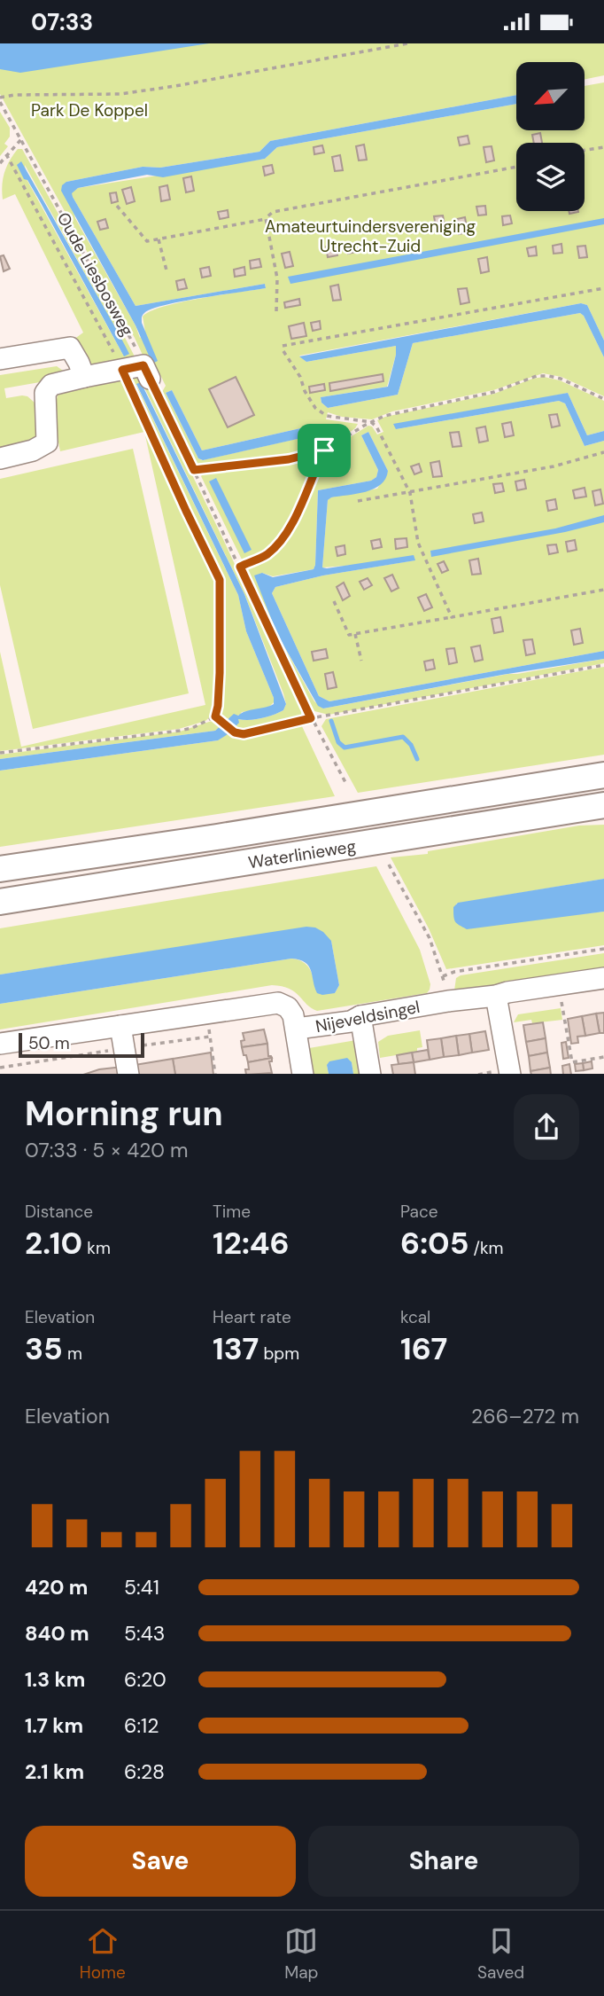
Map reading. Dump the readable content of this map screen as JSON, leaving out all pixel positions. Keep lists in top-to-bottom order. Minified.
{"streets":{"main road":["Waterlinieweg"],"street":["Nijeveldsingel"],"path":["Oude Liesbosweg"]},"parks":["Park De Koppel","Amateurtuindersvereniging Utrecht-Zuid"],"scale_bar":"50 m","north":"bottom left","page":{"status":"07:33","scale":"50 m","heading":["Morning run","07:33 · 5 × 420 m"],"stats":[["Distance","2.10 km"],["Time","12:46"],["Pace","6:05 /km"],["Elevation","35 m"],["Heart rate","137 bpm"],["kcal","167"]],"chart":["Elevation","266–272 m"],"list":[{"name":"420 m","note":"5:41"},{"name":"840 m","note":"5:43"},{"name":"1.3 km","note":"6:20"},{"name":"1.7 km","note":"6:12"},{"name":"2.1 km","note":"6:28"}],"buttons":["Save","Share"],"tabs":["Home","Map","Saved"]}}
